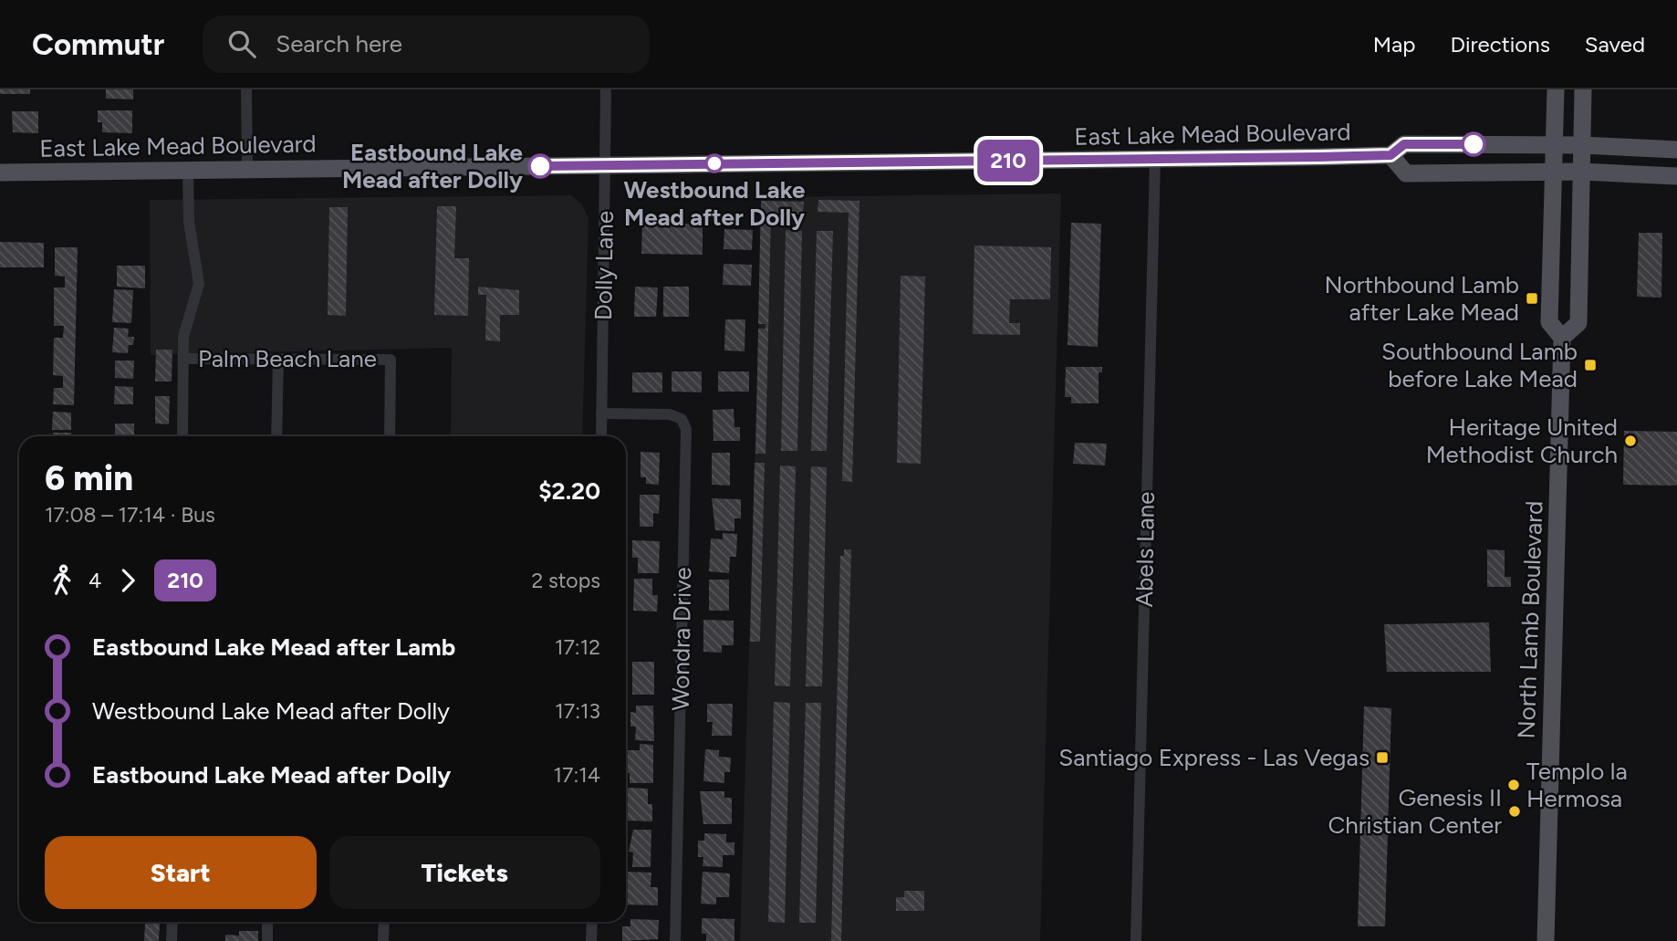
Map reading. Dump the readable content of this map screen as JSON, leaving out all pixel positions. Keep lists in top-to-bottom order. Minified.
{"streets":{"main road":["East Lake Mead Boulevard","North Lamb Boulevard"],"street":["Dolly Lane","Palm Beach Lane","Abels Lane","Wondra Drive"]},"crossings":[["East Lake Mead Boulevard","Dolly Lane"],["East Lake Mead Boulevard","Abels Lane"],["East Lake Mead Boulevard","North Lamb Boulevard"],["Dolly Lane","Wondra Drive"]],"places":{"other":["Westbound Lake Mead after Dolly","Eastbound Lake Mead after Dolly","Heritage United Methodist Church","Templo la Hermosa","Genesis II Christian Center"],"transit":["Northbound Lamb after Lake Mead","Southbound Lamb before Lake Mead","Santiago Express - Las Vegas"]},"lines":["bus line 210"],"page":{"header":"Commutr","search":"Search here","nav":["Map","Directions","Saved"],"on_map":"210","heading":["6 min","17:08 – 17:14 · Bus","$2.20"],"legs":["4","210","2 stops"],"list":[{"name":"Eastbound Lake Mead after Lamb","value":"17:12"},{"name":"Westbound Lake Mead after Dolly","value":"17:13"},{"name":"Eastbound Lake Mead after Dolly","value":"17:14"}],"buttons":["Start","Tickets"]}}
